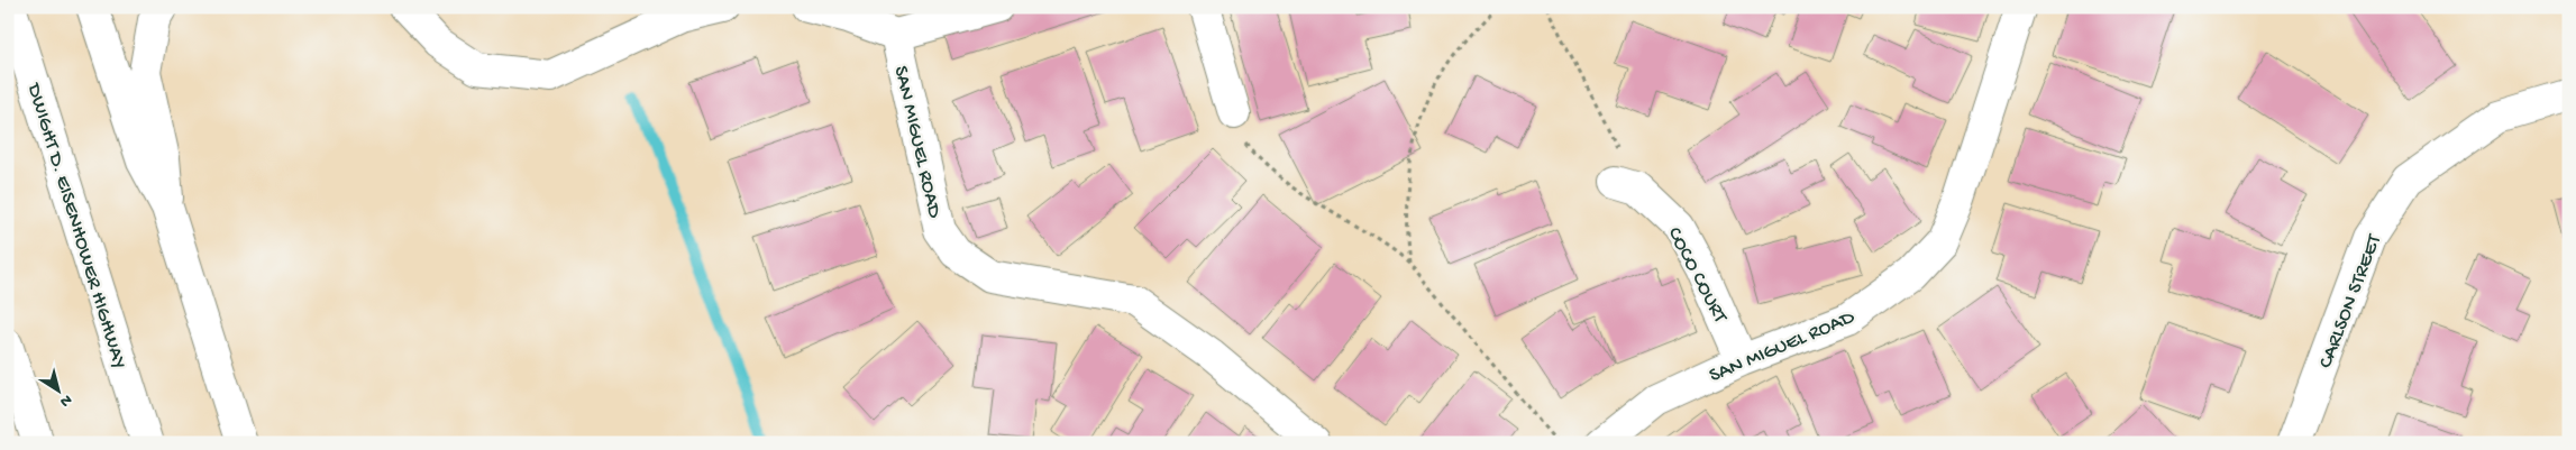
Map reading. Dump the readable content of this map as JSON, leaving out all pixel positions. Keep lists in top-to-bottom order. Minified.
{"streets":{"main road":["SAN MIGUEL ROAD","DWIGHT D. EISENHOWER HIGHWAY","COCO COURT","CARLSON STREET"]},"crossings":[["SAN MIGUEL ROAD","COCO COURT"]],"north":"bottom right"}
